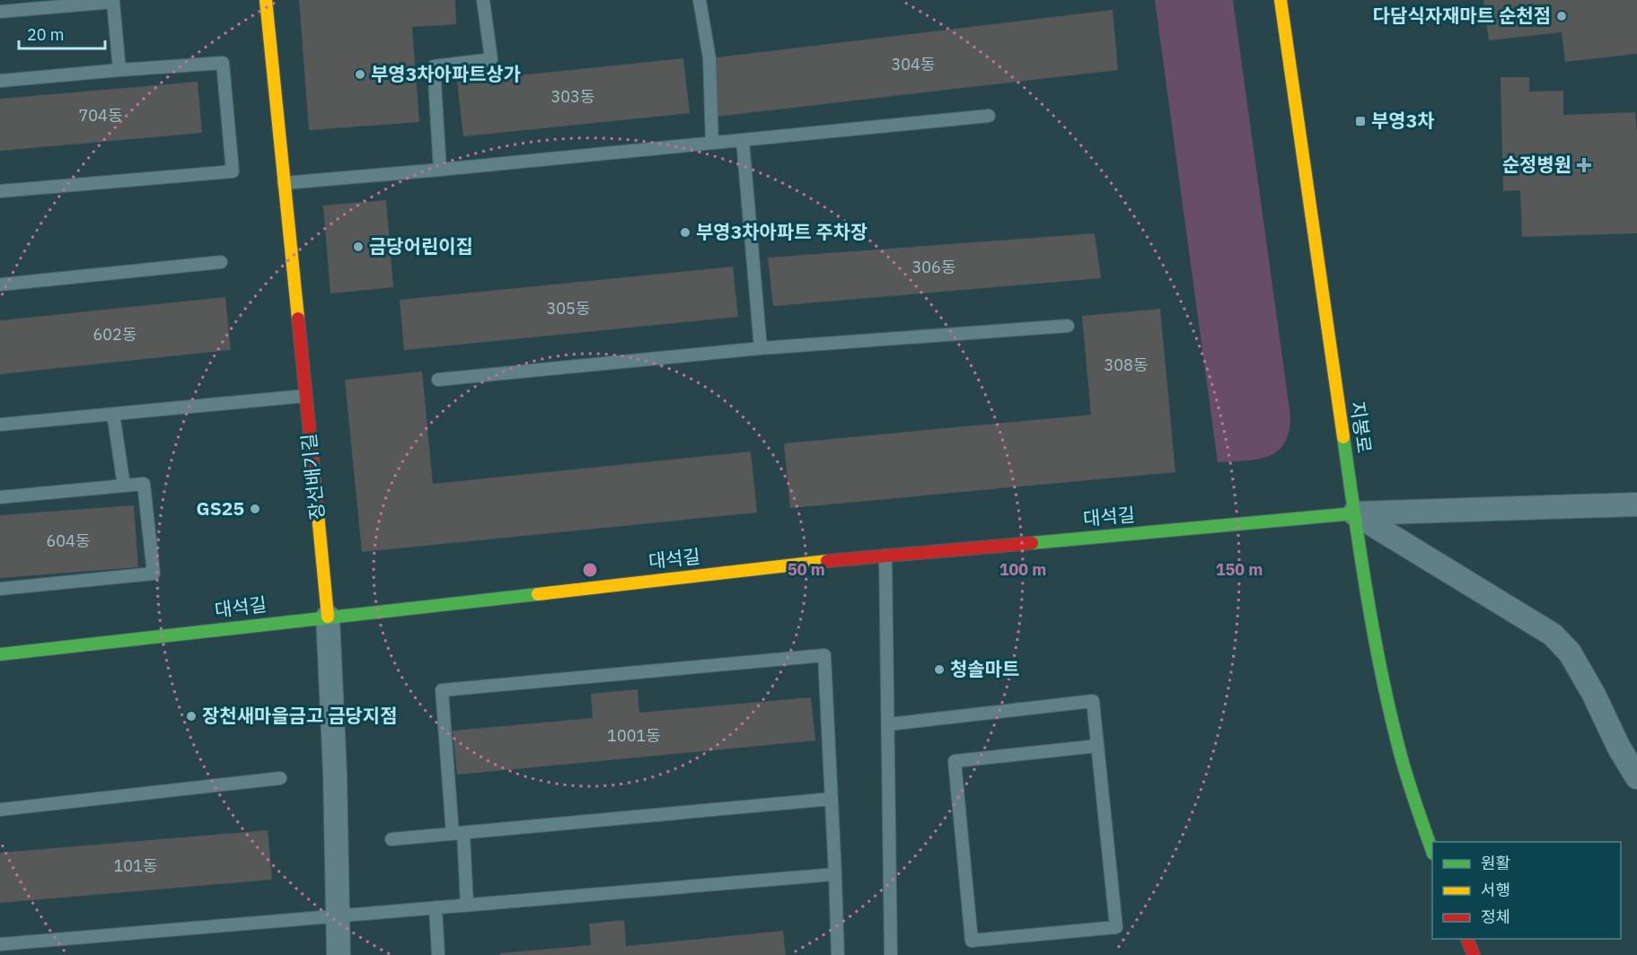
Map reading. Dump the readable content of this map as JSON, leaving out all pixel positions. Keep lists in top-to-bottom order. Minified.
{"streets":{"main road":["지봉로","장선배기길","대석길"]},"crossings":[["지봉로","대석길"],["장선배기길","대석길"]],"places":{"other":["다담식자재마트 순천점","부영3차아파트상가","부영3차아파트 주차장","금당어린이집","GS25","청솔마트","장천새마을금고 금당지점"],"transit":["부영3차"],"health":["순정병원"]},"house_numbers":["304동","303동","704동","306동","305동","602동","308동","604동","1001동","101동"],"legend":["원활","서행","정체"],"scale_bar":"20 m","rings":["50 m","100 m","150 m"]}
